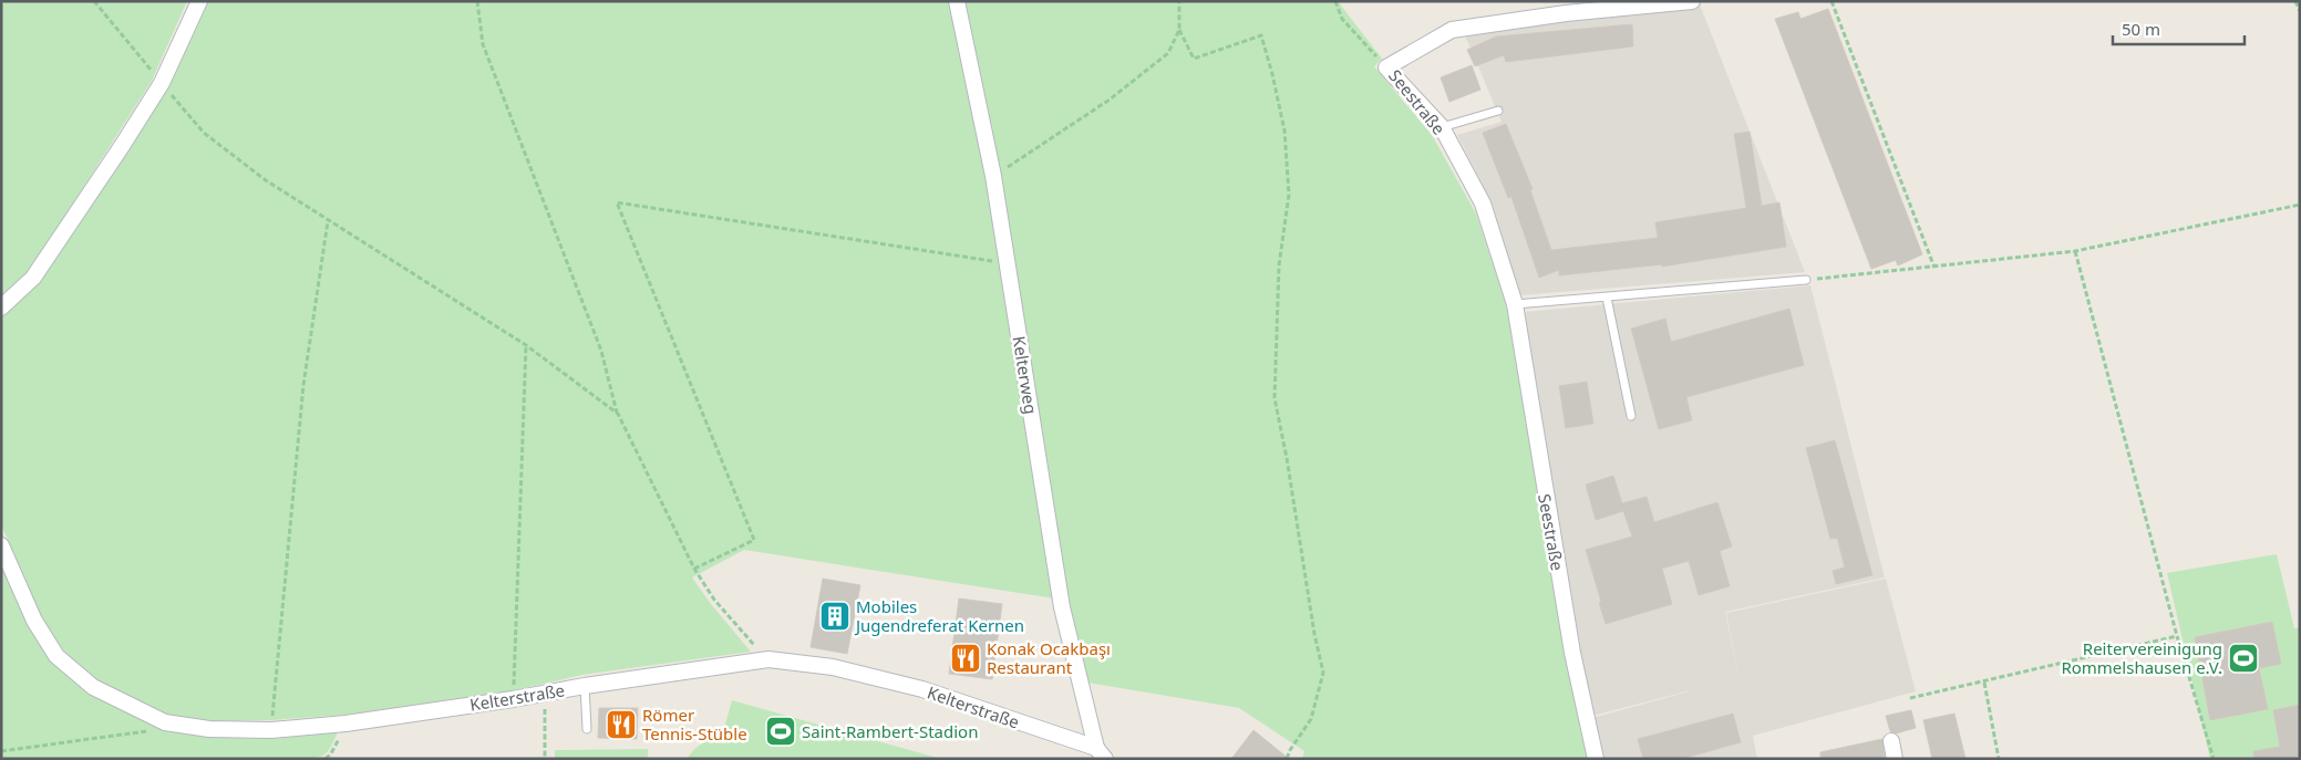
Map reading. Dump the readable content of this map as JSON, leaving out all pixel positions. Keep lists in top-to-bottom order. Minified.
{"streets":{"street":["Seestraße","Kelterweg","Kelterstraße"]},"crossings":[["Kelterweg","Kelterstraße"]],"places":{"building":["Mobiles Jugendreferat Kernen"],"restaurant":["Konak Ocakbaşı Restaurant","Römer Tennis-Stüble"],"sports":["Reitervereinigung Rommelshausen e.V.","Saint-Rambert-Stadion"]},"scale_bar":"50 m"}
